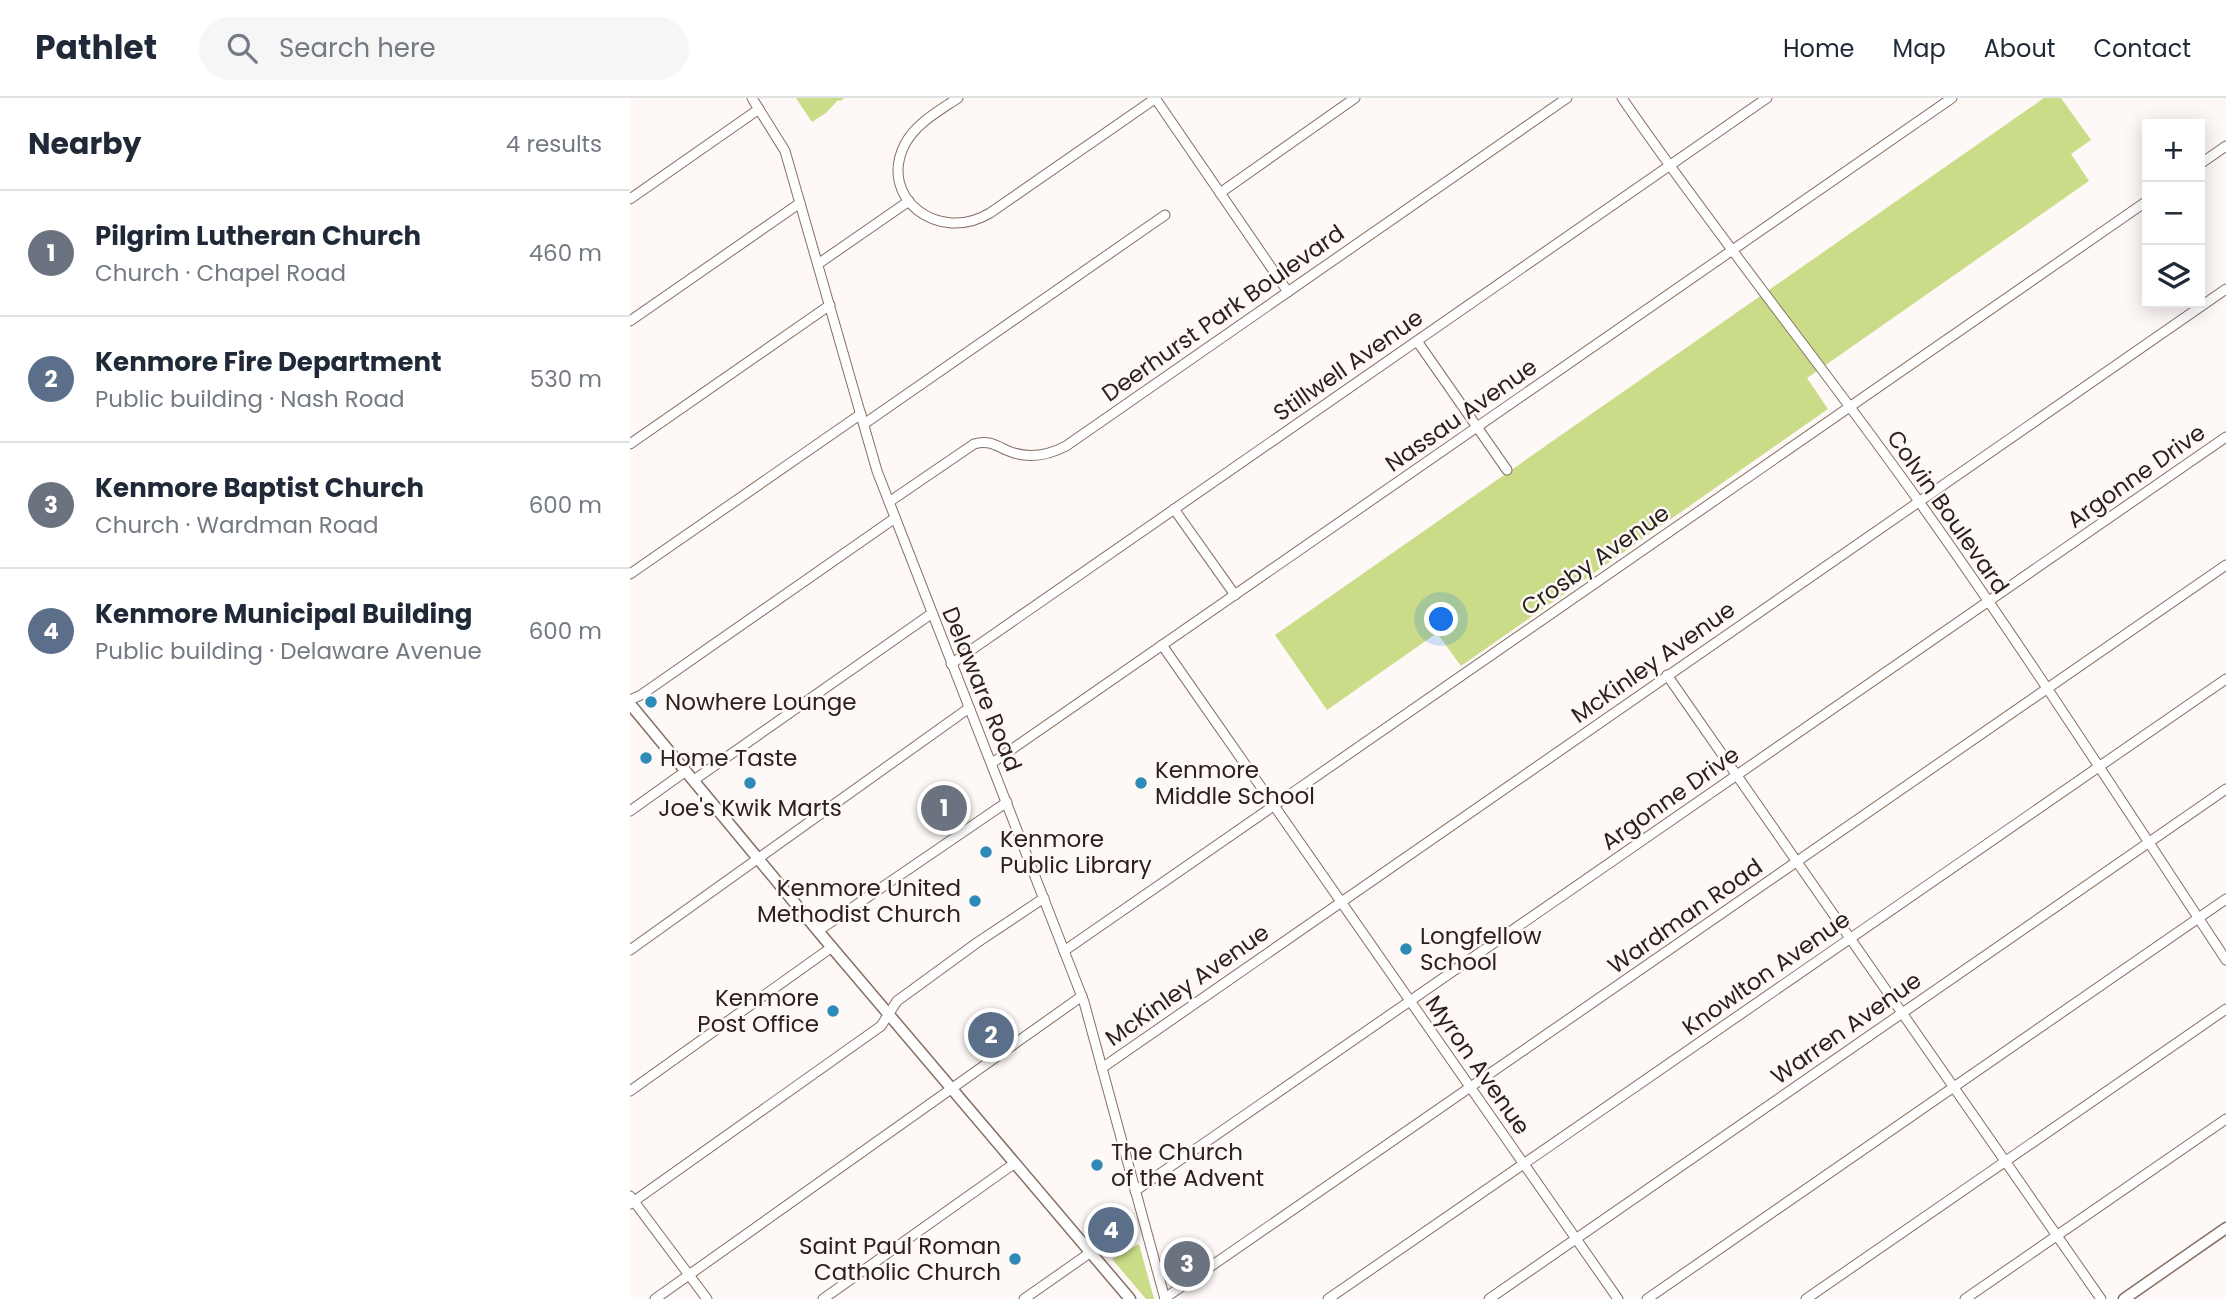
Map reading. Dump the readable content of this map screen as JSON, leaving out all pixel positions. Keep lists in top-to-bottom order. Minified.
{"streets":{"street":["Deerhurst Park Boulevard","Stillwell Avenue","Nassau Avenue","Argonne Drive","Colvin Boulevard","Crosby Avenue","McKinley Avenue","Delaware Road","Wardman Road","Knowlton Avenue","Warren Avenue","Myron Avenue"]},"crossings":[["Deerhurst Park Boulevard","Delaware Road"],["Stillwell Avenue","Colvin Boulevard"],["Stillwell Avenue","Delaware Road"],["Nassau Avenue","Colvin Boulevard"],["Nassau Avenue","Delaware Road"],["Nassau Avenue","Myron Avenue"],["Argonne Drive","Colvin Boulevard"],["Argonne Drive","Delaware Road"],["Argonne Drive","Myron Avenue"],["Colvin Boulevard","Crosby Avenue"],["Colvin Boulevard","McKinley Avenue"],["Colvin Boulevard","Wardman Road"],["Colvin Boulevard","Knowlton Avenue"],["Colvin Boulevard","Warren Avenue"],["Crosby Avenue","Delaware Road"],["Crosby Avenue","Myron Avenue"],["McKinley Avenue","Delaware Road"],["McKinley Avenue","Myron Avenue"],["Delaware Road","Wardman Road"],["Wardman Road","Myron Avenue"],["Knowlton Avenue","Myron Avenue"],["Warren Avenue","Myron Avenue"]],"places":["Nowhere Lounge","Home Taste","Joe's Kwik Marts","Kenmore Middle School","Kenmore Public Library","Kenmore United Methodist Church","Longfellow School","Kenmore Post Office","The Church of the Advent","Saint Paul Roman Catholic Church"],"page":{"header":"Pathlet","search":"Search here","nav":["Home","Map","About","Contact"],"heading":["Nearby","4 results"],"map_buttons":["+","−"],"list":[{"mark":"1","name":"Pilgrim Lutheran Church","note":"Church · Chapel Road","value":"460 m"},{"mark":"2","name":"Kenmore Fire Department","note":"Public building · Nash Road","value":"530 m"},{"mark":"3","name":"Kenmore Baptist Church","note":"Church · Wardman Road","value":"600 m"},{"mark":"4","name":"Kenmore Municipal Building","note":"Public building · Delaware Avenue","value":"600 m"}],"pins":["1","2","4","3"]}}
